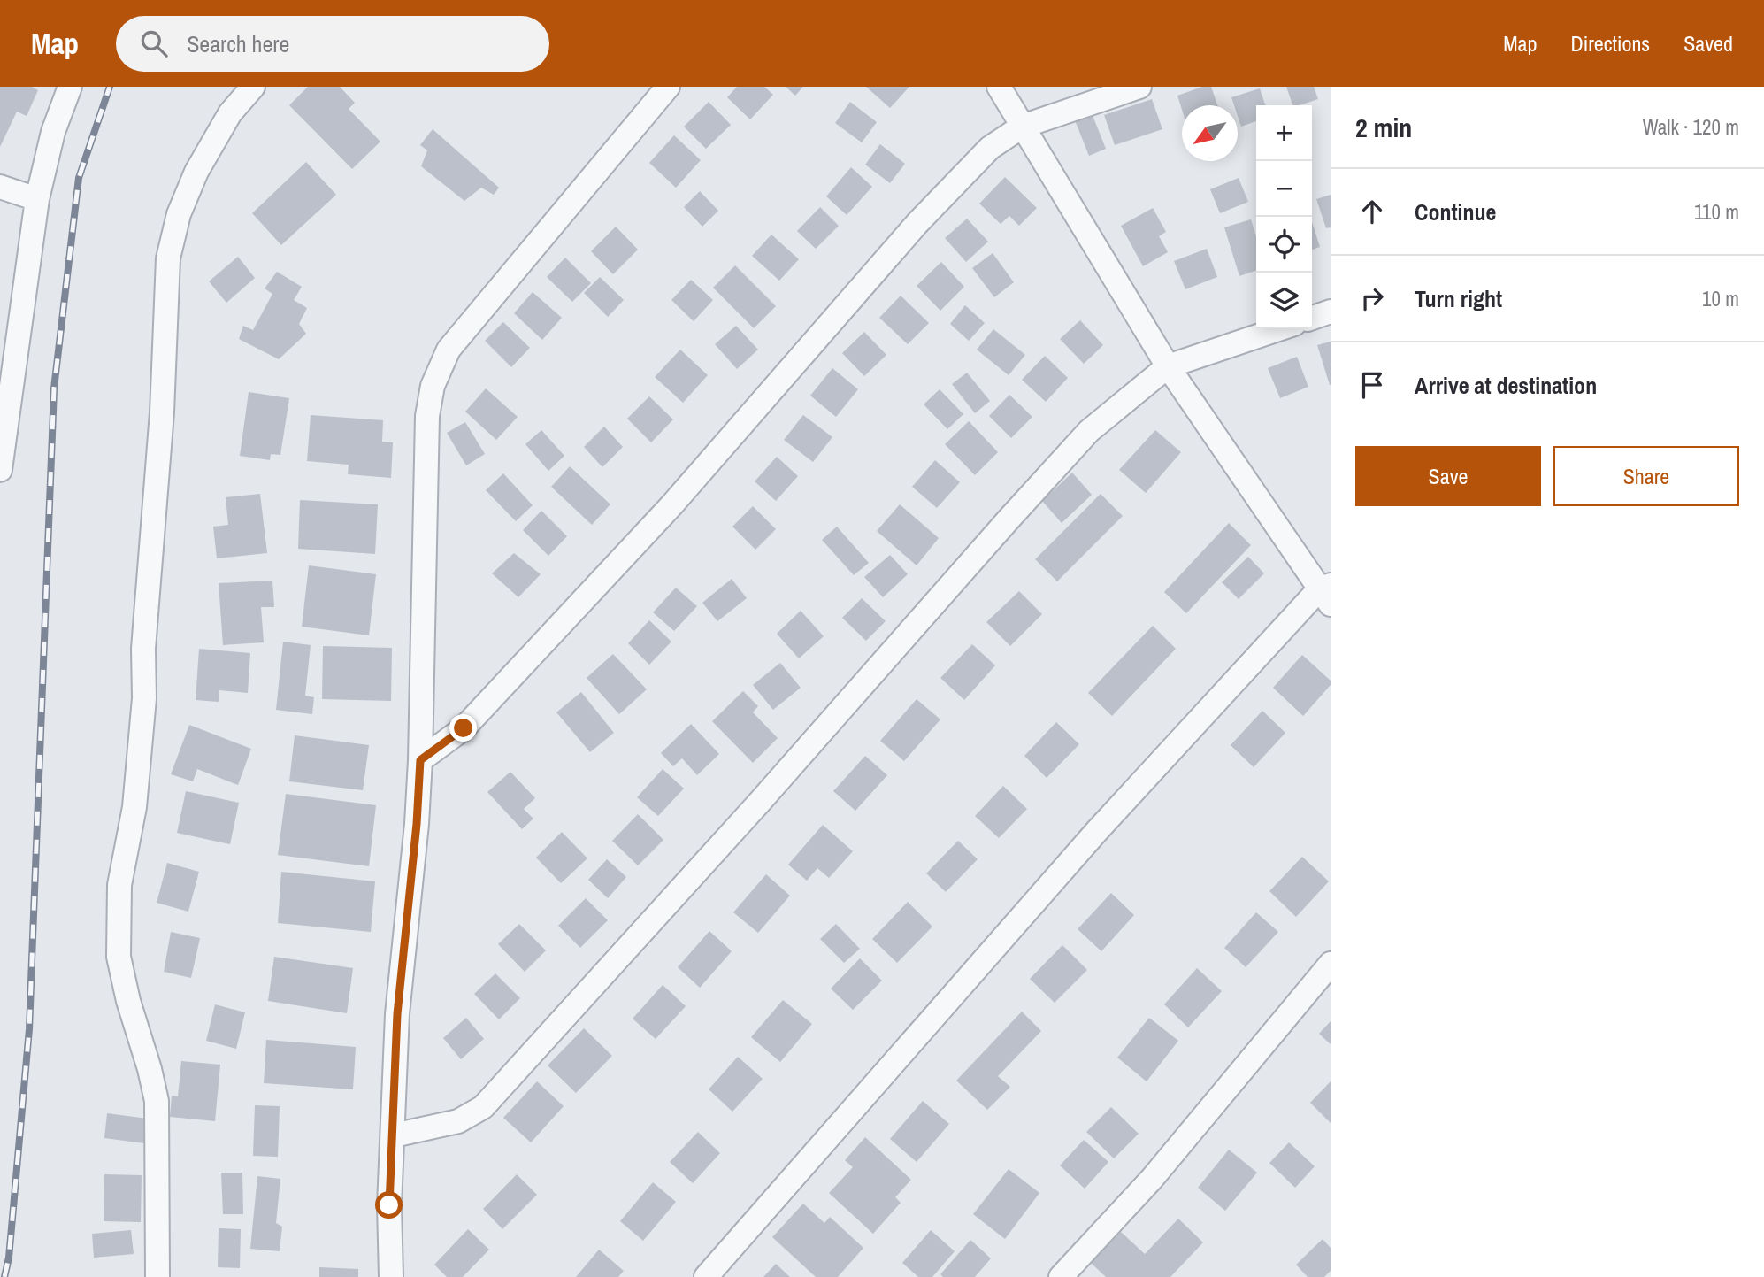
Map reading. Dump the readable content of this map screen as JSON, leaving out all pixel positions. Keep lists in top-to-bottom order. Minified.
{"north":"bottom left","page":{"header":"Map","search":"Search here","nav":["Map","Directions","Saved"],"heading":["2 min","Walk · 120 m"],"map_buttons":["+","−"],"list":[["Continue","110 m"],["Turn right","10 m"],"Arrive at destination"],"buttons":["Save","Share"]}}
